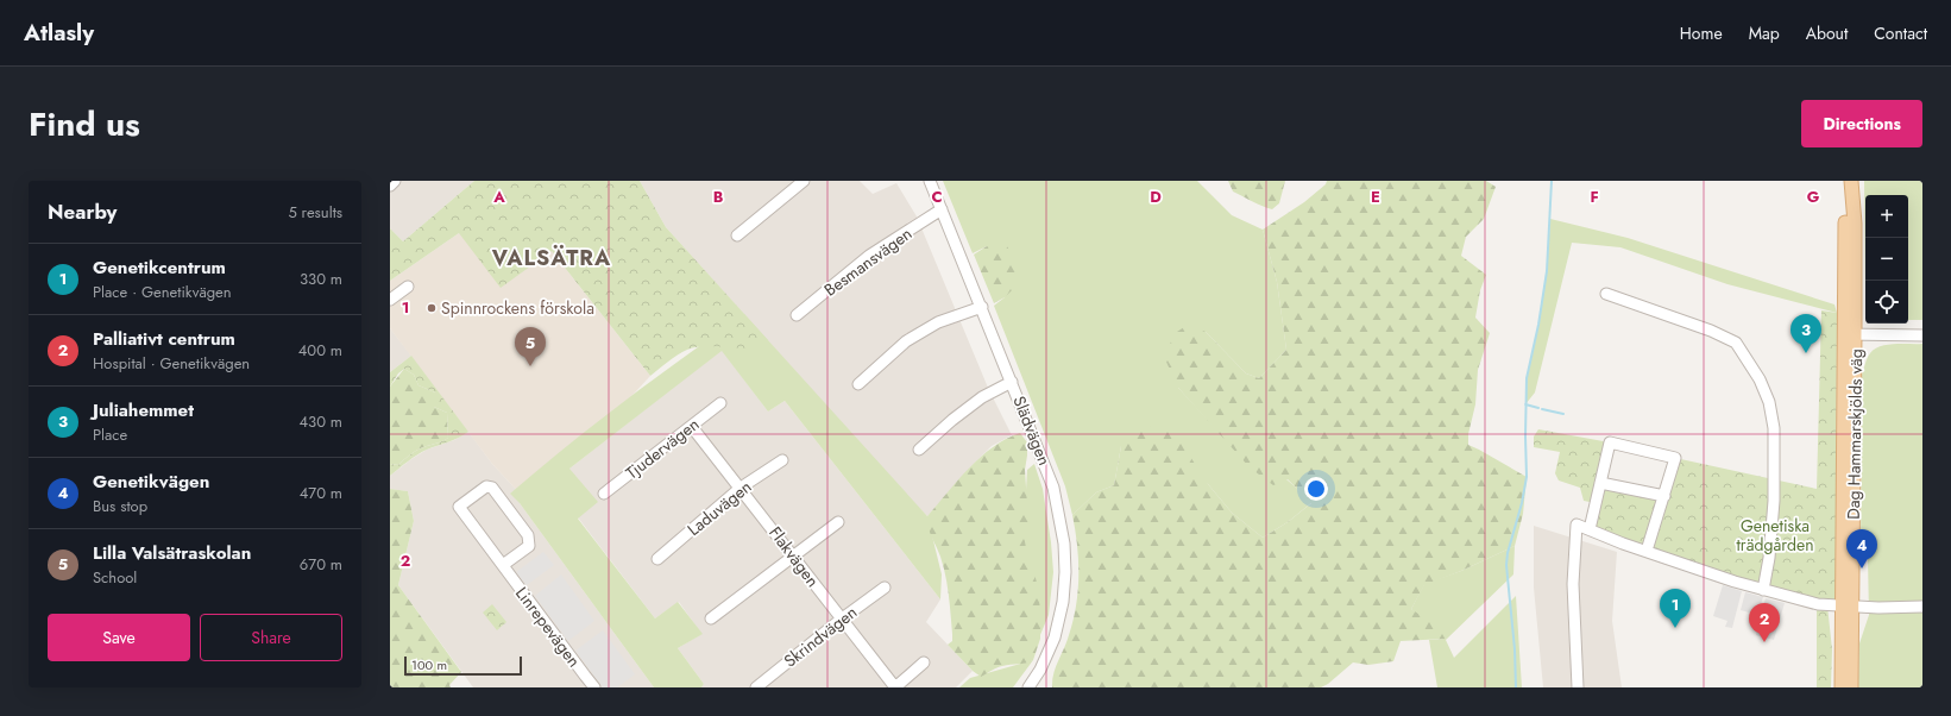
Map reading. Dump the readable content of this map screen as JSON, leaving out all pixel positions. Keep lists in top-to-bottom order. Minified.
{"streets":{"main road":["Dag Hammarskjölds väg"],"street":["Besmansvägen","Slädvägen","Tjudervägen","Laduvägen","Flakvägen","Linrepevägen","Skrindvägen"]},"crossings":[["Besmansvägen","Slädvägen"],["Tjudervägen","Flakvägen"],["Laduvägen","Flakvägen"],["Flakvägen","Skrindvägen"]],"districts":["VALSÄTRA"],"parks":["Genetiska trädgården"],"places":["Spinnrockens förskola"],"scale_bar":"100 m","page":{"header":"Atlasly","nav":["Home","Map","About","Contact"],"title":"Find us","buttons":["Directions",["Save","Share"]],"heading":["Nearby","5 results"],"map_buttons":["+","−"],"list":[{"mark":"1","name":"Genetikcentrum","note":"Place · Genetikvägen","value":"330 m"},{"mark":"2","name":"Palliativt centrum","note":"Hospital · Genetikvägen","value":"400 m"},{"mark":"3","name":"Juliahemmet","note":"Place","value":"430 m"},{"mark":"4","name":"Genetikvägen","note":"Bus stop","value":"470 m"},{"mark":"5","name":"Lilla Valsätraskolan","note":"School","value":"670 m"}],"pins":["3","5","4","1","2"],"scale":"100 m"},"grid":{"columns":["A","B","C","D","E","F","G"],"rows":["1","2"]}}
